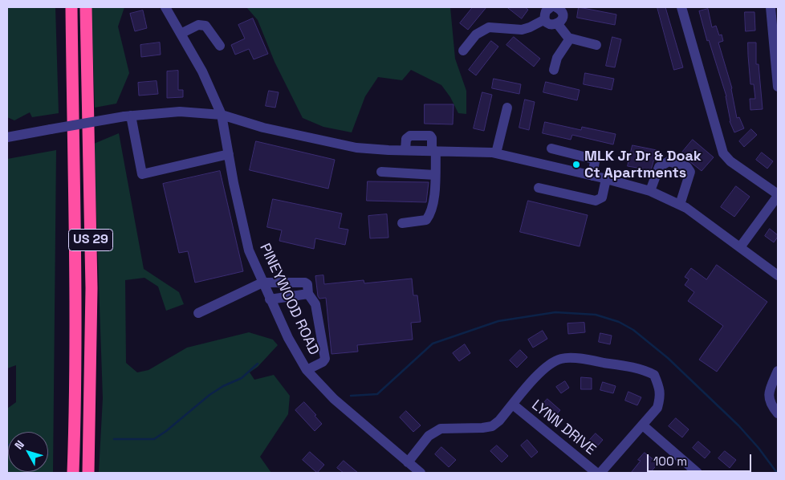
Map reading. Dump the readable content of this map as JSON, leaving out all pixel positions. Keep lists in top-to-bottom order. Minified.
{"streets":{"highway":["US 29"],"street":["PINEYWOOD ROAD","LYNN DRIVE"]},"places":["MLK Jr Dr & Doak Ct Apartments"],"scale_bar":"100 m","north":"top left"}
